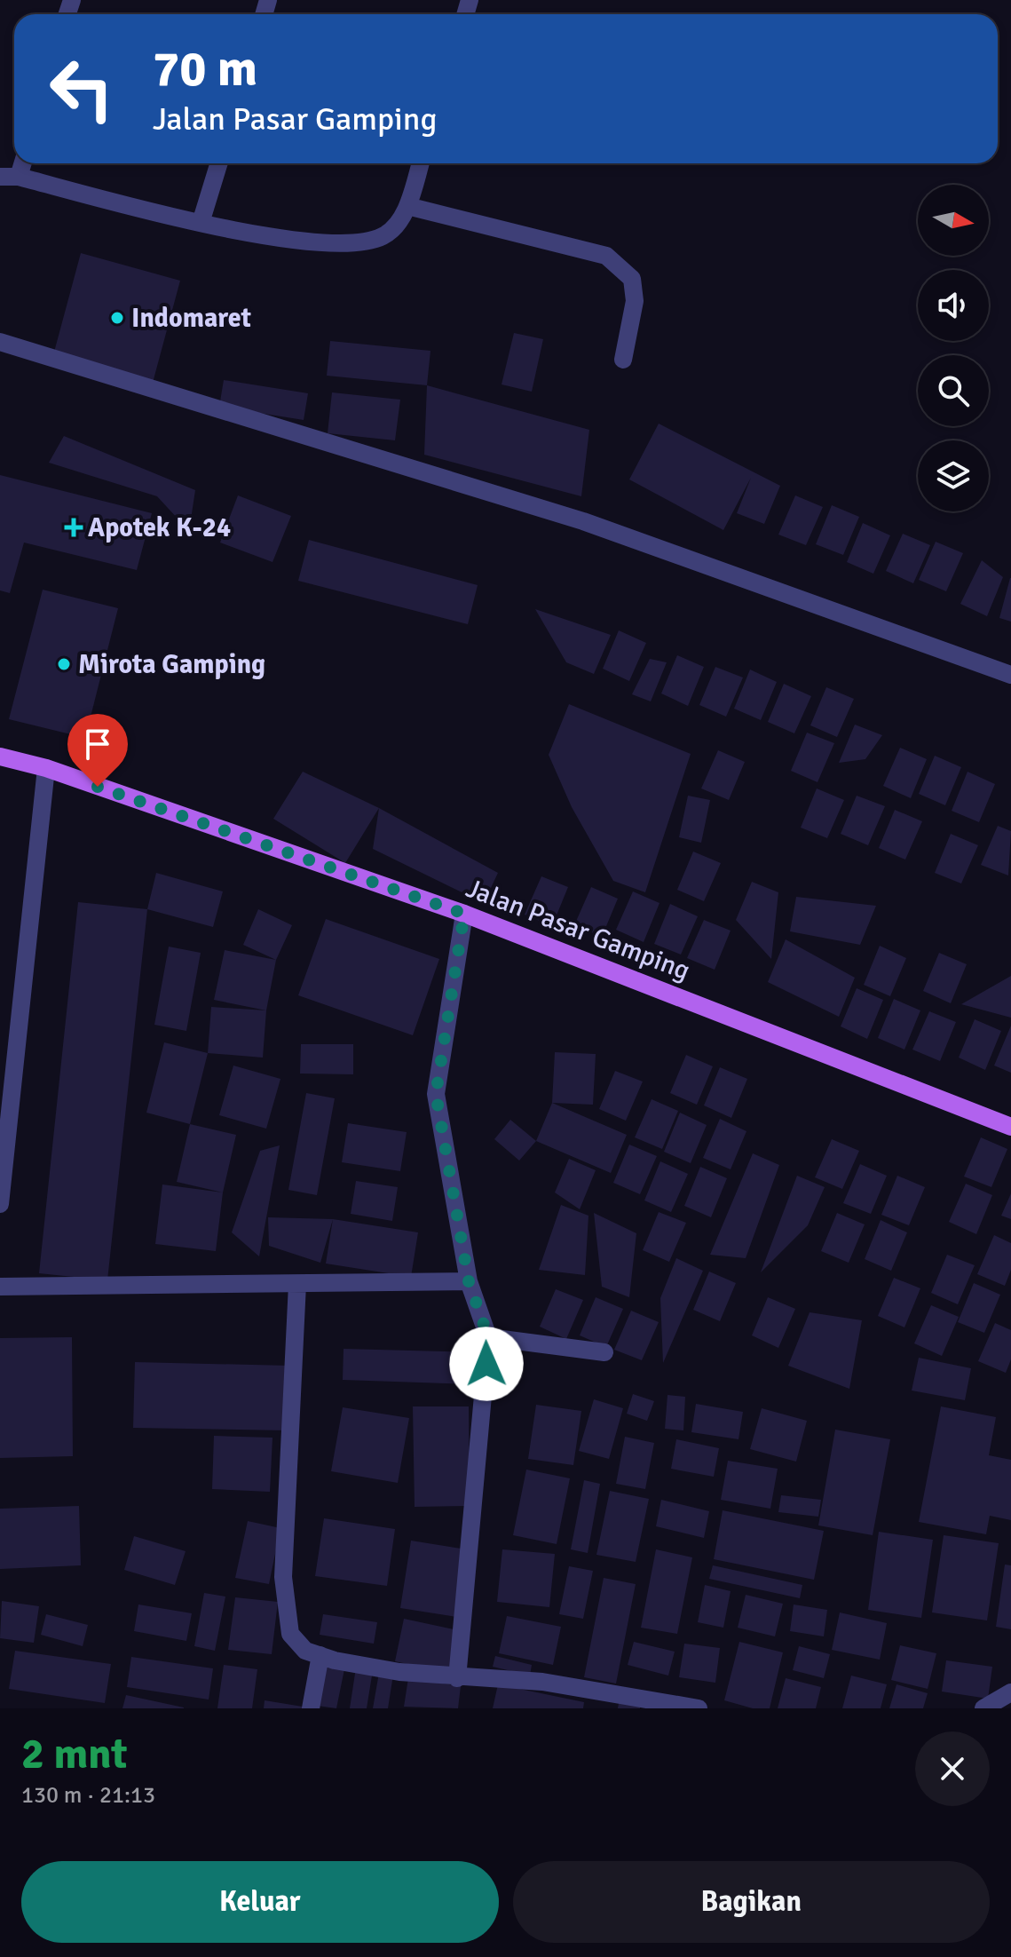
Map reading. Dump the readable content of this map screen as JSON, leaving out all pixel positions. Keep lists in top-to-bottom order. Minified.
{"streets":{"main road":["Jalan Pasar Gamping"]},"places":{"other":["Indomaret","Mirota Gamping"],"health":["Apotek K-24"]},"north":"right","page":{"turn":["70 m","Jalan Pasar Gamping"],"heading":["2 mnt","130 m · 21:13"],"buttons":["Keluar","Bagikan"]}}
